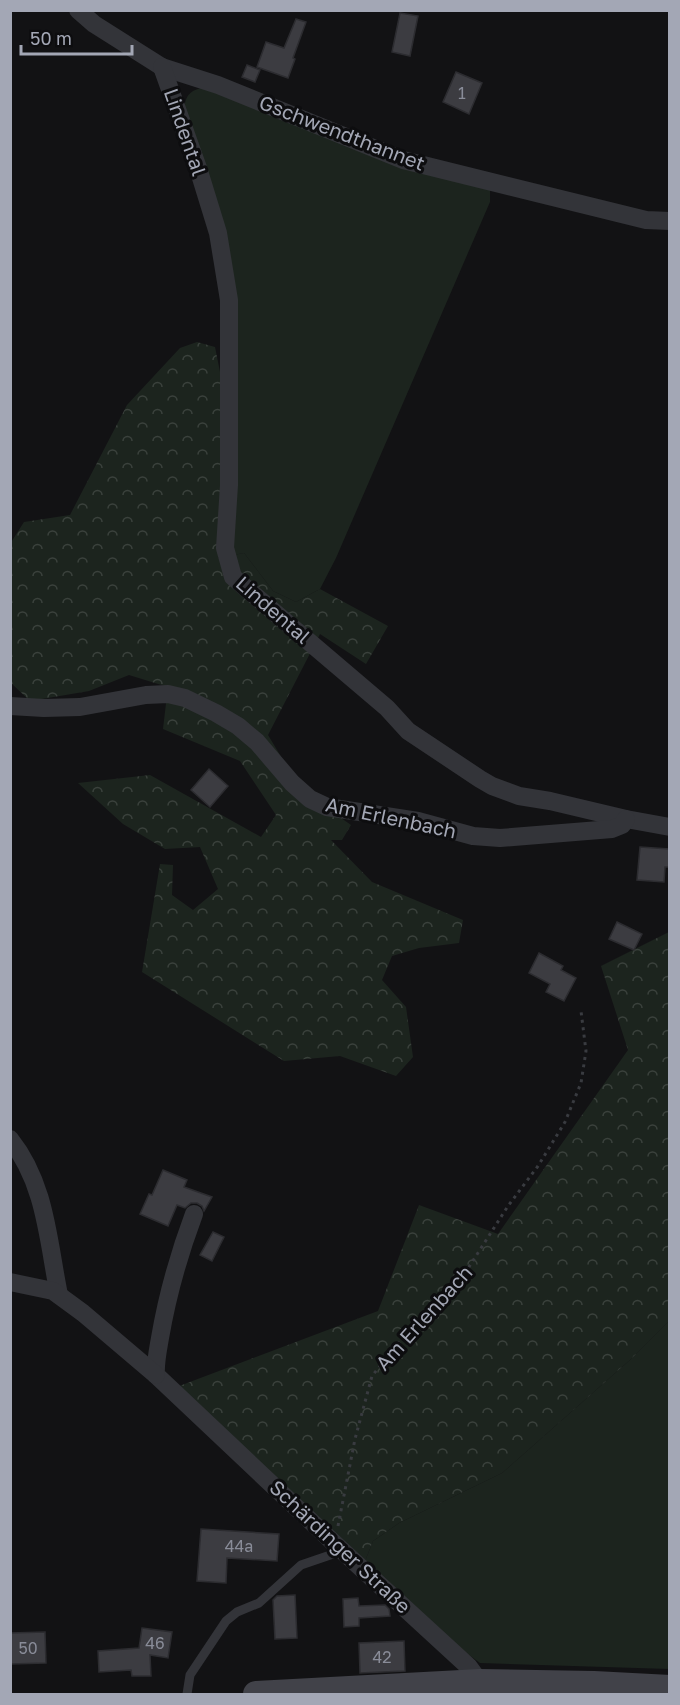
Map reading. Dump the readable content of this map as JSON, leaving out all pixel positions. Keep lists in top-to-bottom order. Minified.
{"streets":{"street":["Lindental","Gschwendthannet","Am Erlenbach","Schärdinger Straße"]},"crossings":[["Lindental","Gschwendthannet"],["Lindental","Am Erlenbach"],["Am Erlenbach","Schärdinger Straße"]],"house_numbers":["1","44a","46","50","42"],"scale_bar":"50 m"}
